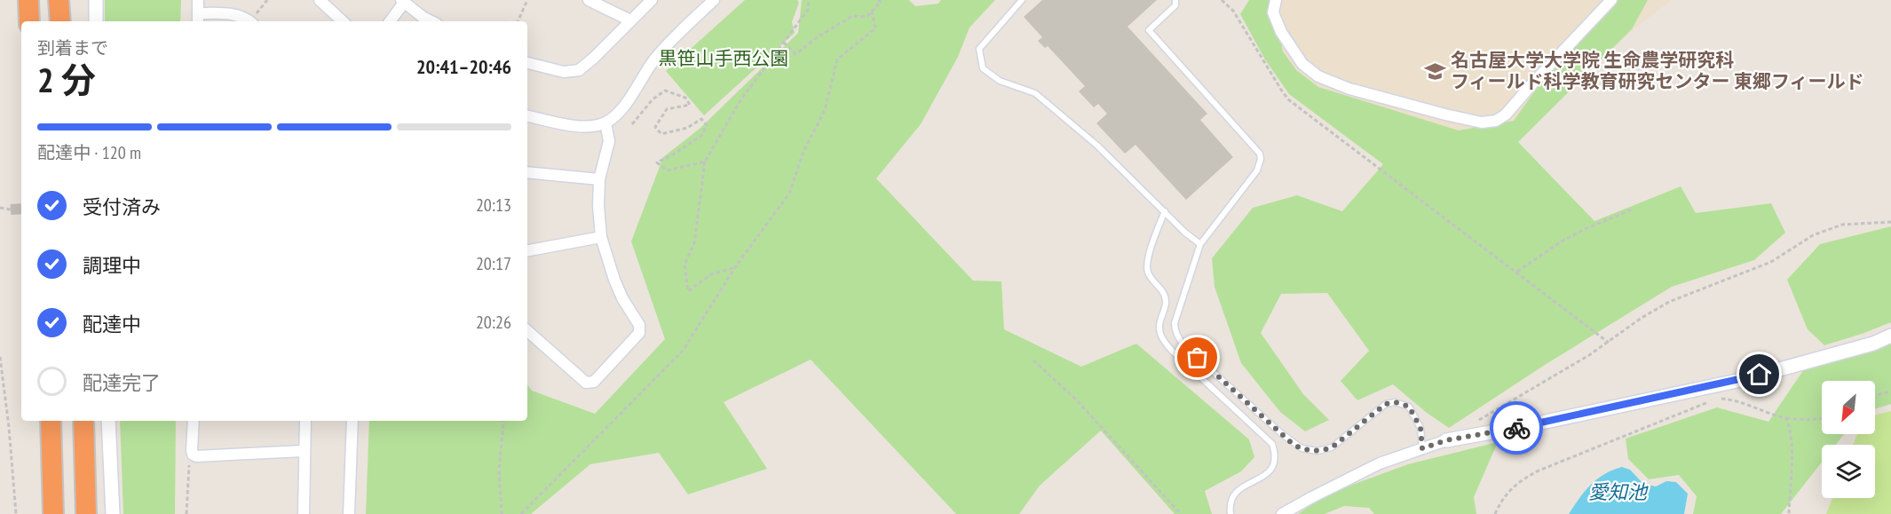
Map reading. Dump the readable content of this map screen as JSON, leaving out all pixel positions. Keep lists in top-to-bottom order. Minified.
{"water":["愛知池"],"parks":["黒笹山手西公園"],"places":{"school or university":["名古屋大学大学院 生命農学研究科 フィールド科学教育研究センター 東郷フィールド"]},"north":"bottom left","page":{"heading":["2 分","到着まで","20:41–20:46"],"bar":"配達中 · 120 m","list":[["受付済み","20:13"],["調理中","20:17"],["配達中","20:26"],"配達完了"]}}
